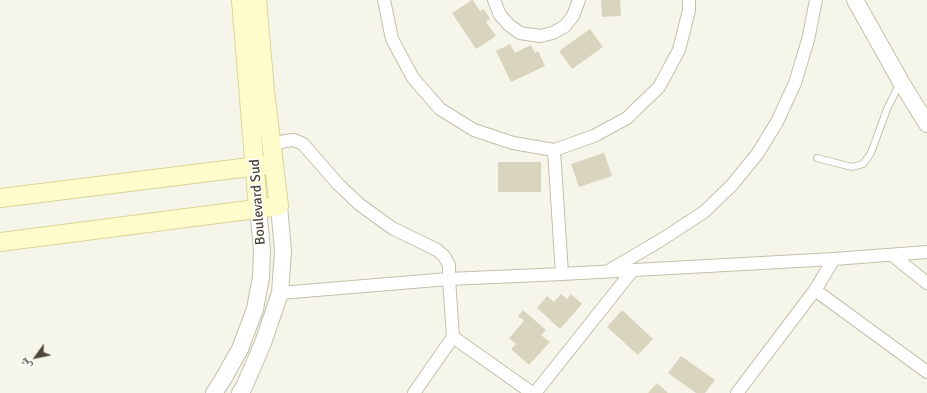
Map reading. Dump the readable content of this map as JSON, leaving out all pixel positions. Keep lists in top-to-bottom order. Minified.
{"streets":{"main road":["Boulevard Sud"]},"north":"bottom left"}
